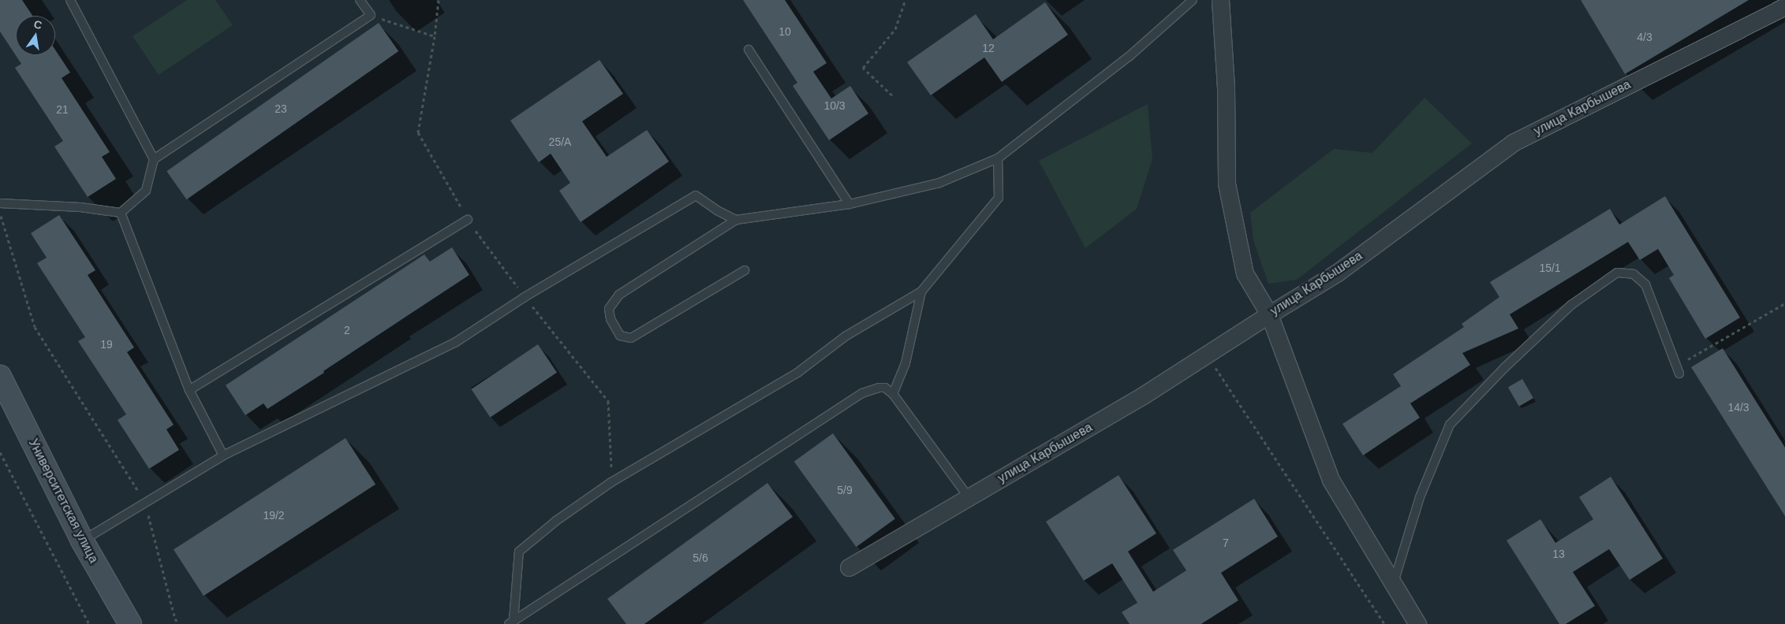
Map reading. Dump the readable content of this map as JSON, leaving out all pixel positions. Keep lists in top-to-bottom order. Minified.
{"streets":{"main road":["Университетская улица"],"street":["улица Карбышева"]},"house_numbers":["10","4/3","12","10/3","23","21","25/А","15/1","2","19","14/3","5/9","19/2","7","13","5/6"],"north":"top"}
